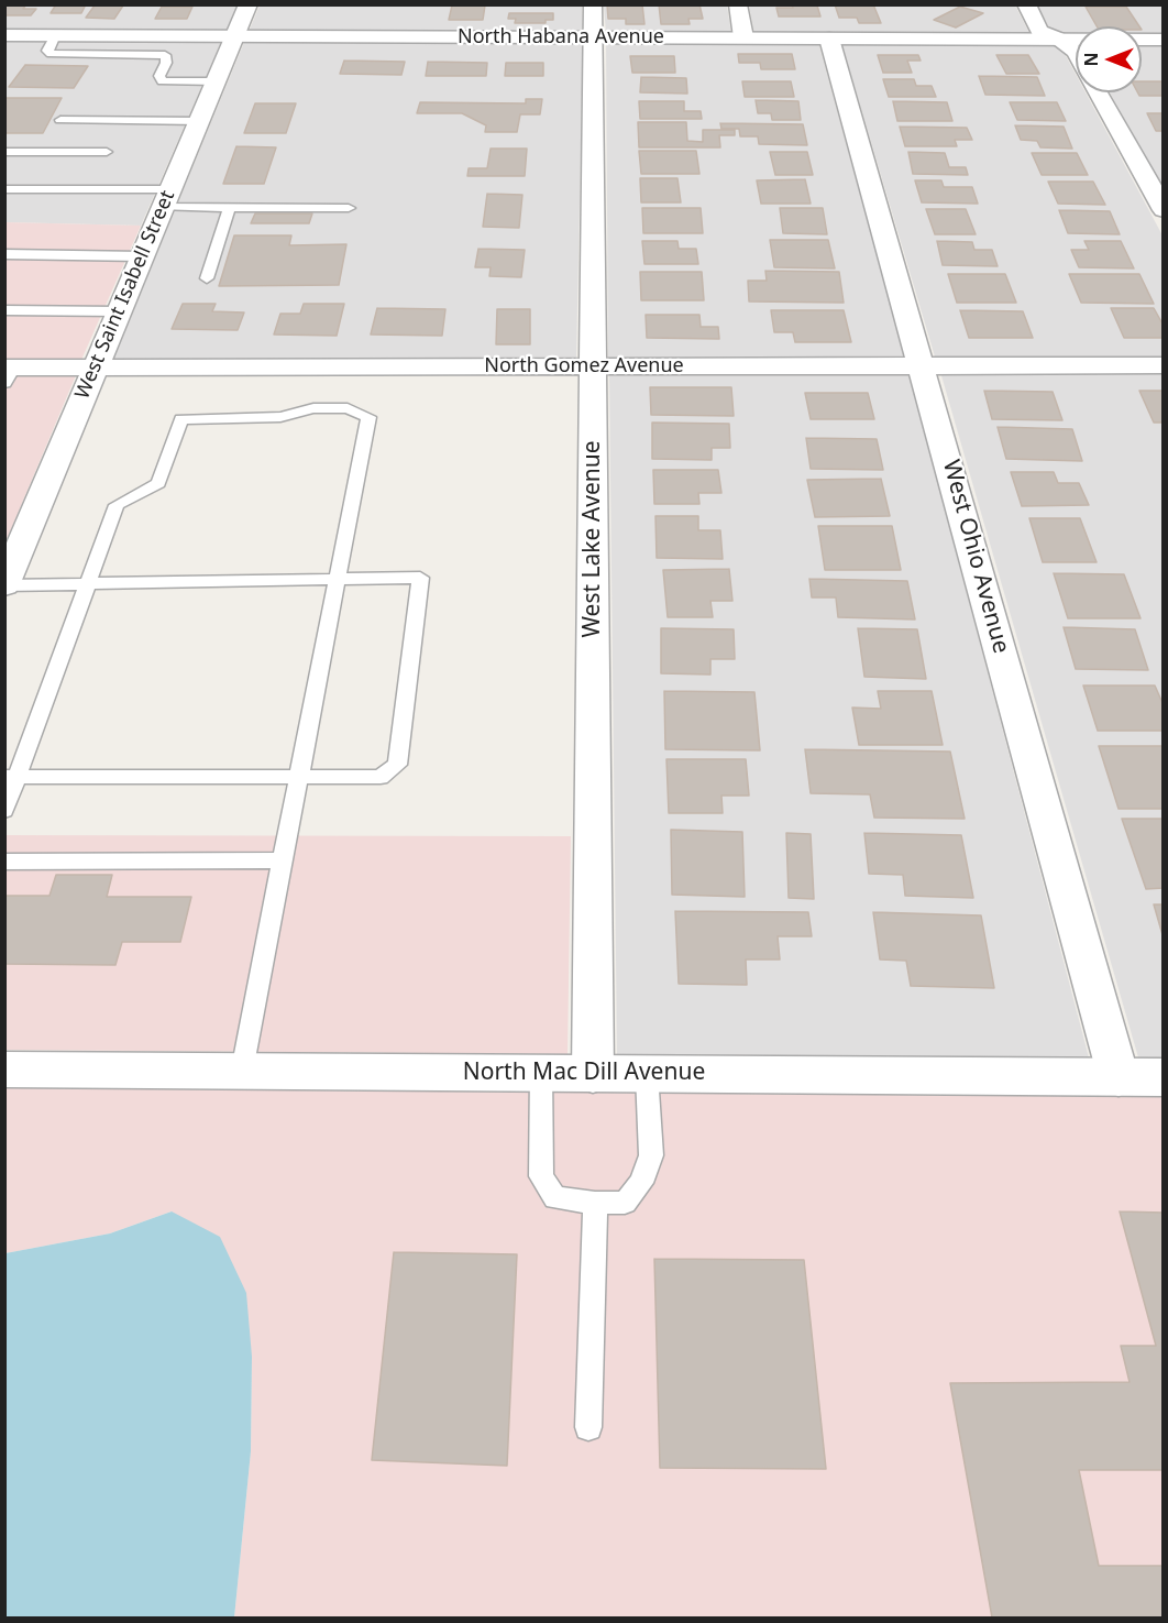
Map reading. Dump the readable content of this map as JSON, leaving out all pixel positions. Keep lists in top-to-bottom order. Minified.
{"streets":{"street":["North Habana Avenue","West Saint Isabell Street","North Gomez Avenue","West Lake Avenue","West Ohio Avenue","North Mac Dill Avenue"]},"crossings":[["North Habana Avenue","West Saint Isabell Street"],["North Habana Avenue","West Lake Avenue"],["North Habana Avenue","West Ohio Avenue"],["West Saint Isabell Street","North Gomez Avenue"],["North Gomez Avenue","West Lake Avenue"],["North Gomez Avenue","West Ohio Avenue"],["West Lake Avenue","North Mac Dill Avenue"],["West Ohio Avenue","North Mac Dill Avenue"]],"north":"left"}
